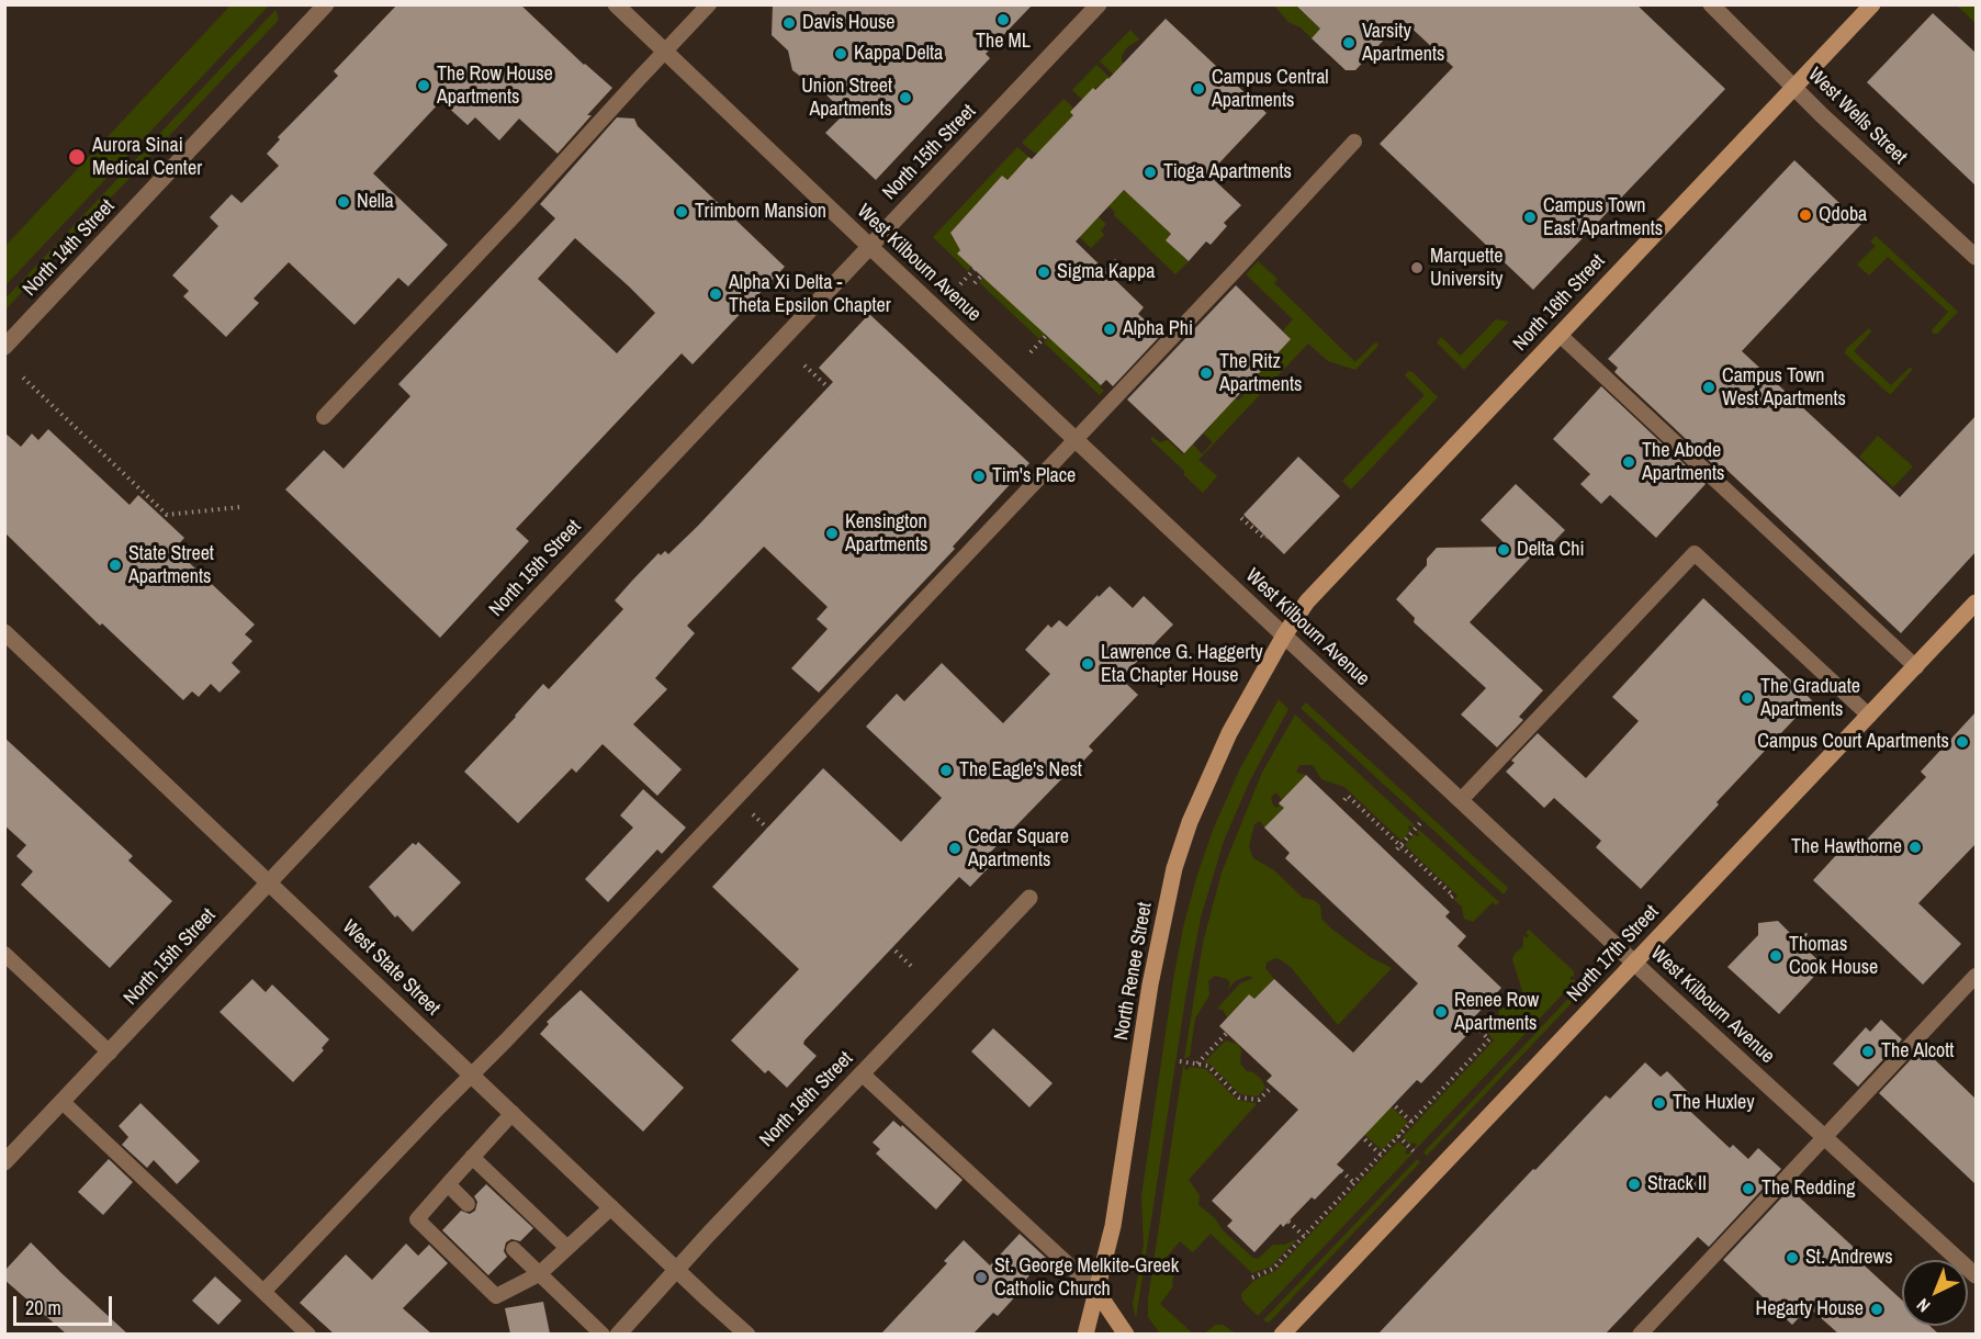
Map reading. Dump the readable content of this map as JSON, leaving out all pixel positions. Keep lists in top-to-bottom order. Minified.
{"streets":{"main road":["North 16th Street","North 17th Street","North Renee Street"],"street":["West Wells Street","North 15th Street","North 14th Street","West Kilbourn Avenue","West State Street"]},"crossings":[["West Wells Street","North 16th Street"],["North 15th Street","West Kilbourn Avenue"],["North 15th Street","West State Street"],["West Kilbourn Avenue","North 16th Street"],["West Kilbourn Avenue","North 17th Street"],["West Kilbourn Avenue","North Renee Street"],["North 16th Street","West State Street"],["North 16th Street","North Renee Street"]],"places":["The ML","Davis House","Varsity Apartments","Kappa Delta","The Row House Apartments","Campus Central Apartments","Union Street Apartments","Aurora Sinai Medical Center","Tioga Apartments","Nella","Trimborn Mansion","Qdoba","Campus Town East Apartments","Marquette University","Sigma Kappa","Alpha Xi Delta - Theta Epsilon Chapter","Alpha Phi","The Ritz Apartments","Campus Town West Apartments","The Abode Apartments","Tim's Place","Kensington Apartments","Delta Chi","State Street Apartments","Lawrence G. Haggerty Eta Chapter House","The Graduate Apartments","Campus Court Apartments","The Eagle's Nest","The Hawthorne","Cedar Square Apartments","Thomas Cook House","Renee Row Apartments","The Alcott","The Huxley","Strack II","The Redding","St. Andrews","St. George Melkite-Greek Catholic Church","Hegarty House"],"scale_bar":"20 m","north":"bottom left"}
